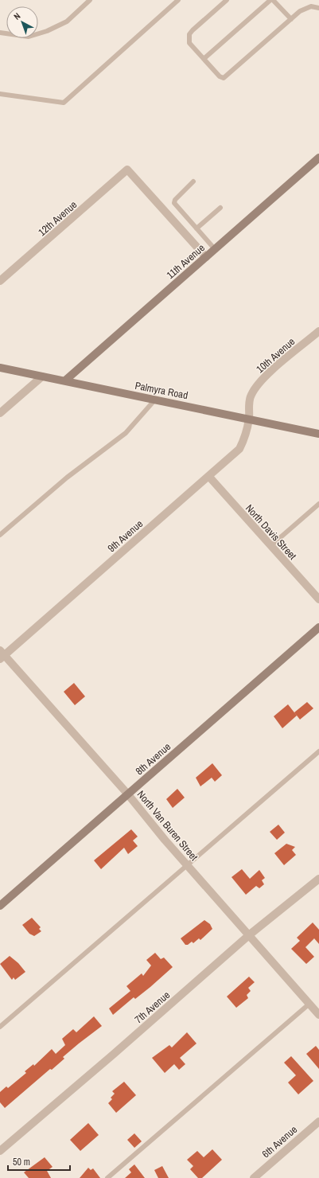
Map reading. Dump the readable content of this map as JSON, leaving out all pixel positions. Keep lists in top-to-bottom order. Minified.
{"streets":{"street":["12th Avenue","11th Avenue","10th Avenue","Palmyra Road","North Davis Street","9th Avenue","8th Avenue","North Van Buren Street","7th Avenue","6th Avenue"]},"crossings":[["12th Avenue","11th Avenue"],["11th Avenue","Palmyra Road"],["10th Avenue","Palmyra Road"],["10th Avenue","9th Avenue"],["Palmyra Road","9th Avenue"],["North Davis Street","9th Avenue"],["9th Avenue","North Van Buren Street"],["8th Avenue","North Van Buren Street"],["North Van Buren Street","7th Avenue"]],"scale_bar":"50 m","north":"top left"}
